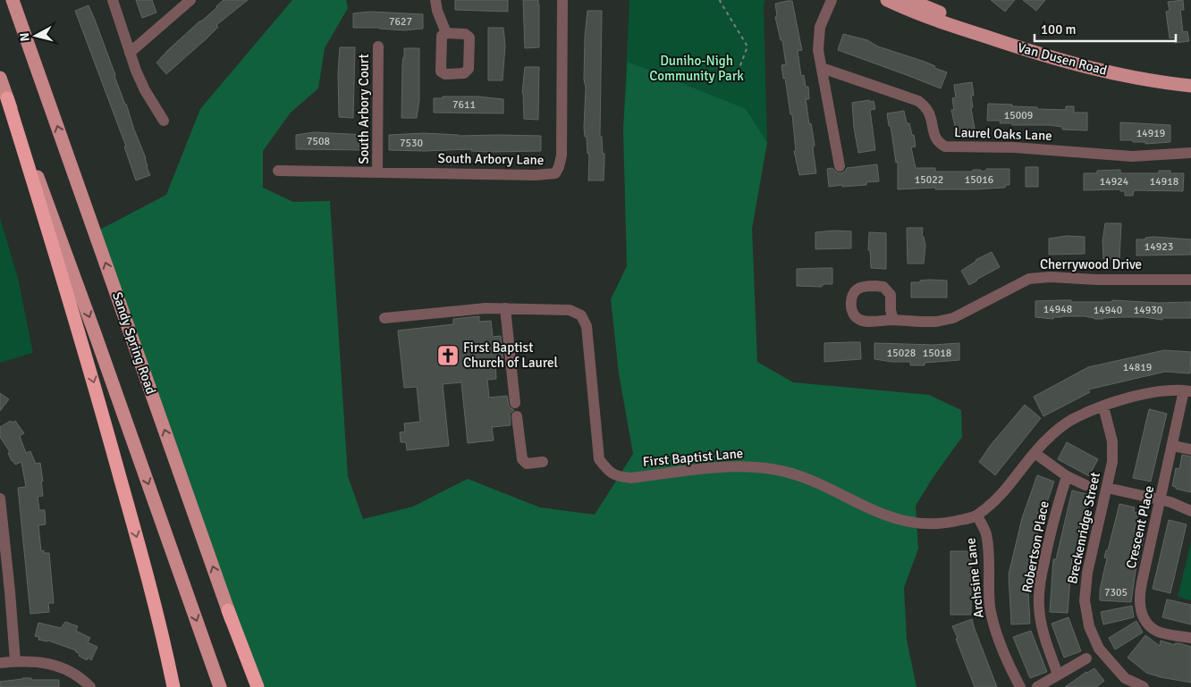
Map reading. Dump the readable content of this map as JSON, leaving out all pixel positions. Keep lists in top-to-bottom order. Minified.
{"streets":{"main road":["Van Dusen Road","Sandy Spring Road"],"street":["South Arbory Court","Laurel Oaks Lane","South Arbory Lane","Cherrywood Drive","First Baptist Lane","Crescent Place","Breckenridge Street","Robertson Place","Archsine Lane"]},"crossings":[["South Arbory Court","South Arbory Lane"],["First Baptist Lane","Crescent Place"],["First Baptist Lane","Breckenridge Street"],["First Baptist Lane","Archsine Lane"]],"parks":["Duniho-Nigh Community Park"],"places":{"church":["First Baptist Church of Laurel"]},"house_numbers":["7627","7611","15009","14919","7508","7530","15022","15016","14924","14918","14923","14948","14940","14930","15028","15018","14819","7305"],"scale_bar":"100 m","north":"left"}
